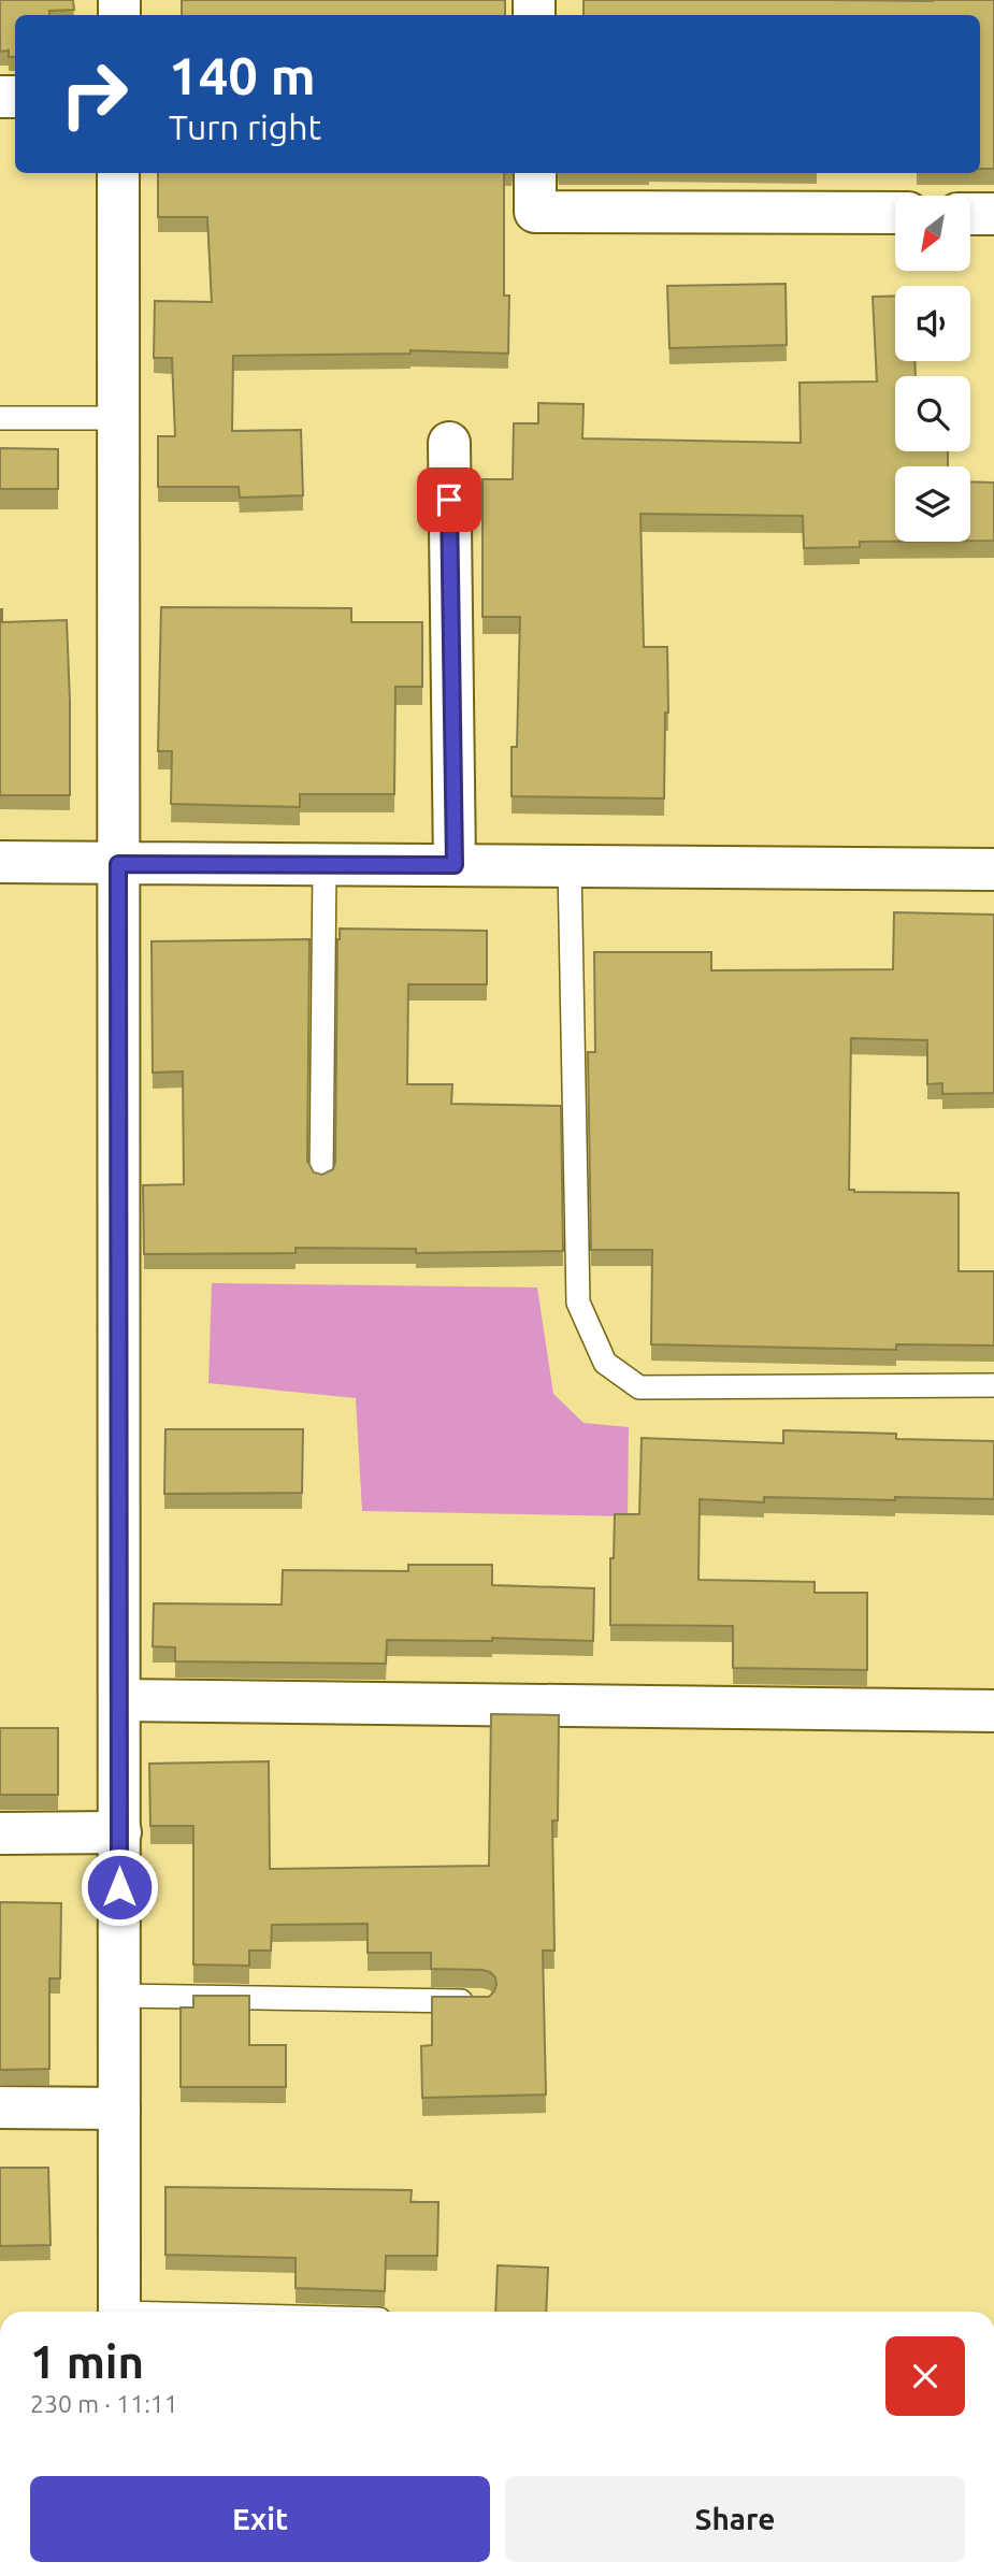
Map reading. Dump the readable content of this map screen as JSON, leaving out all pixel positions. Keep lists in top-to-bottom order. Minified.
{"north":"bottom left","page":{"turn":["140 m","Turn right"],"heading":["1 min","230 m · 11:11"],"buttons":["Exit","Share"]}}
